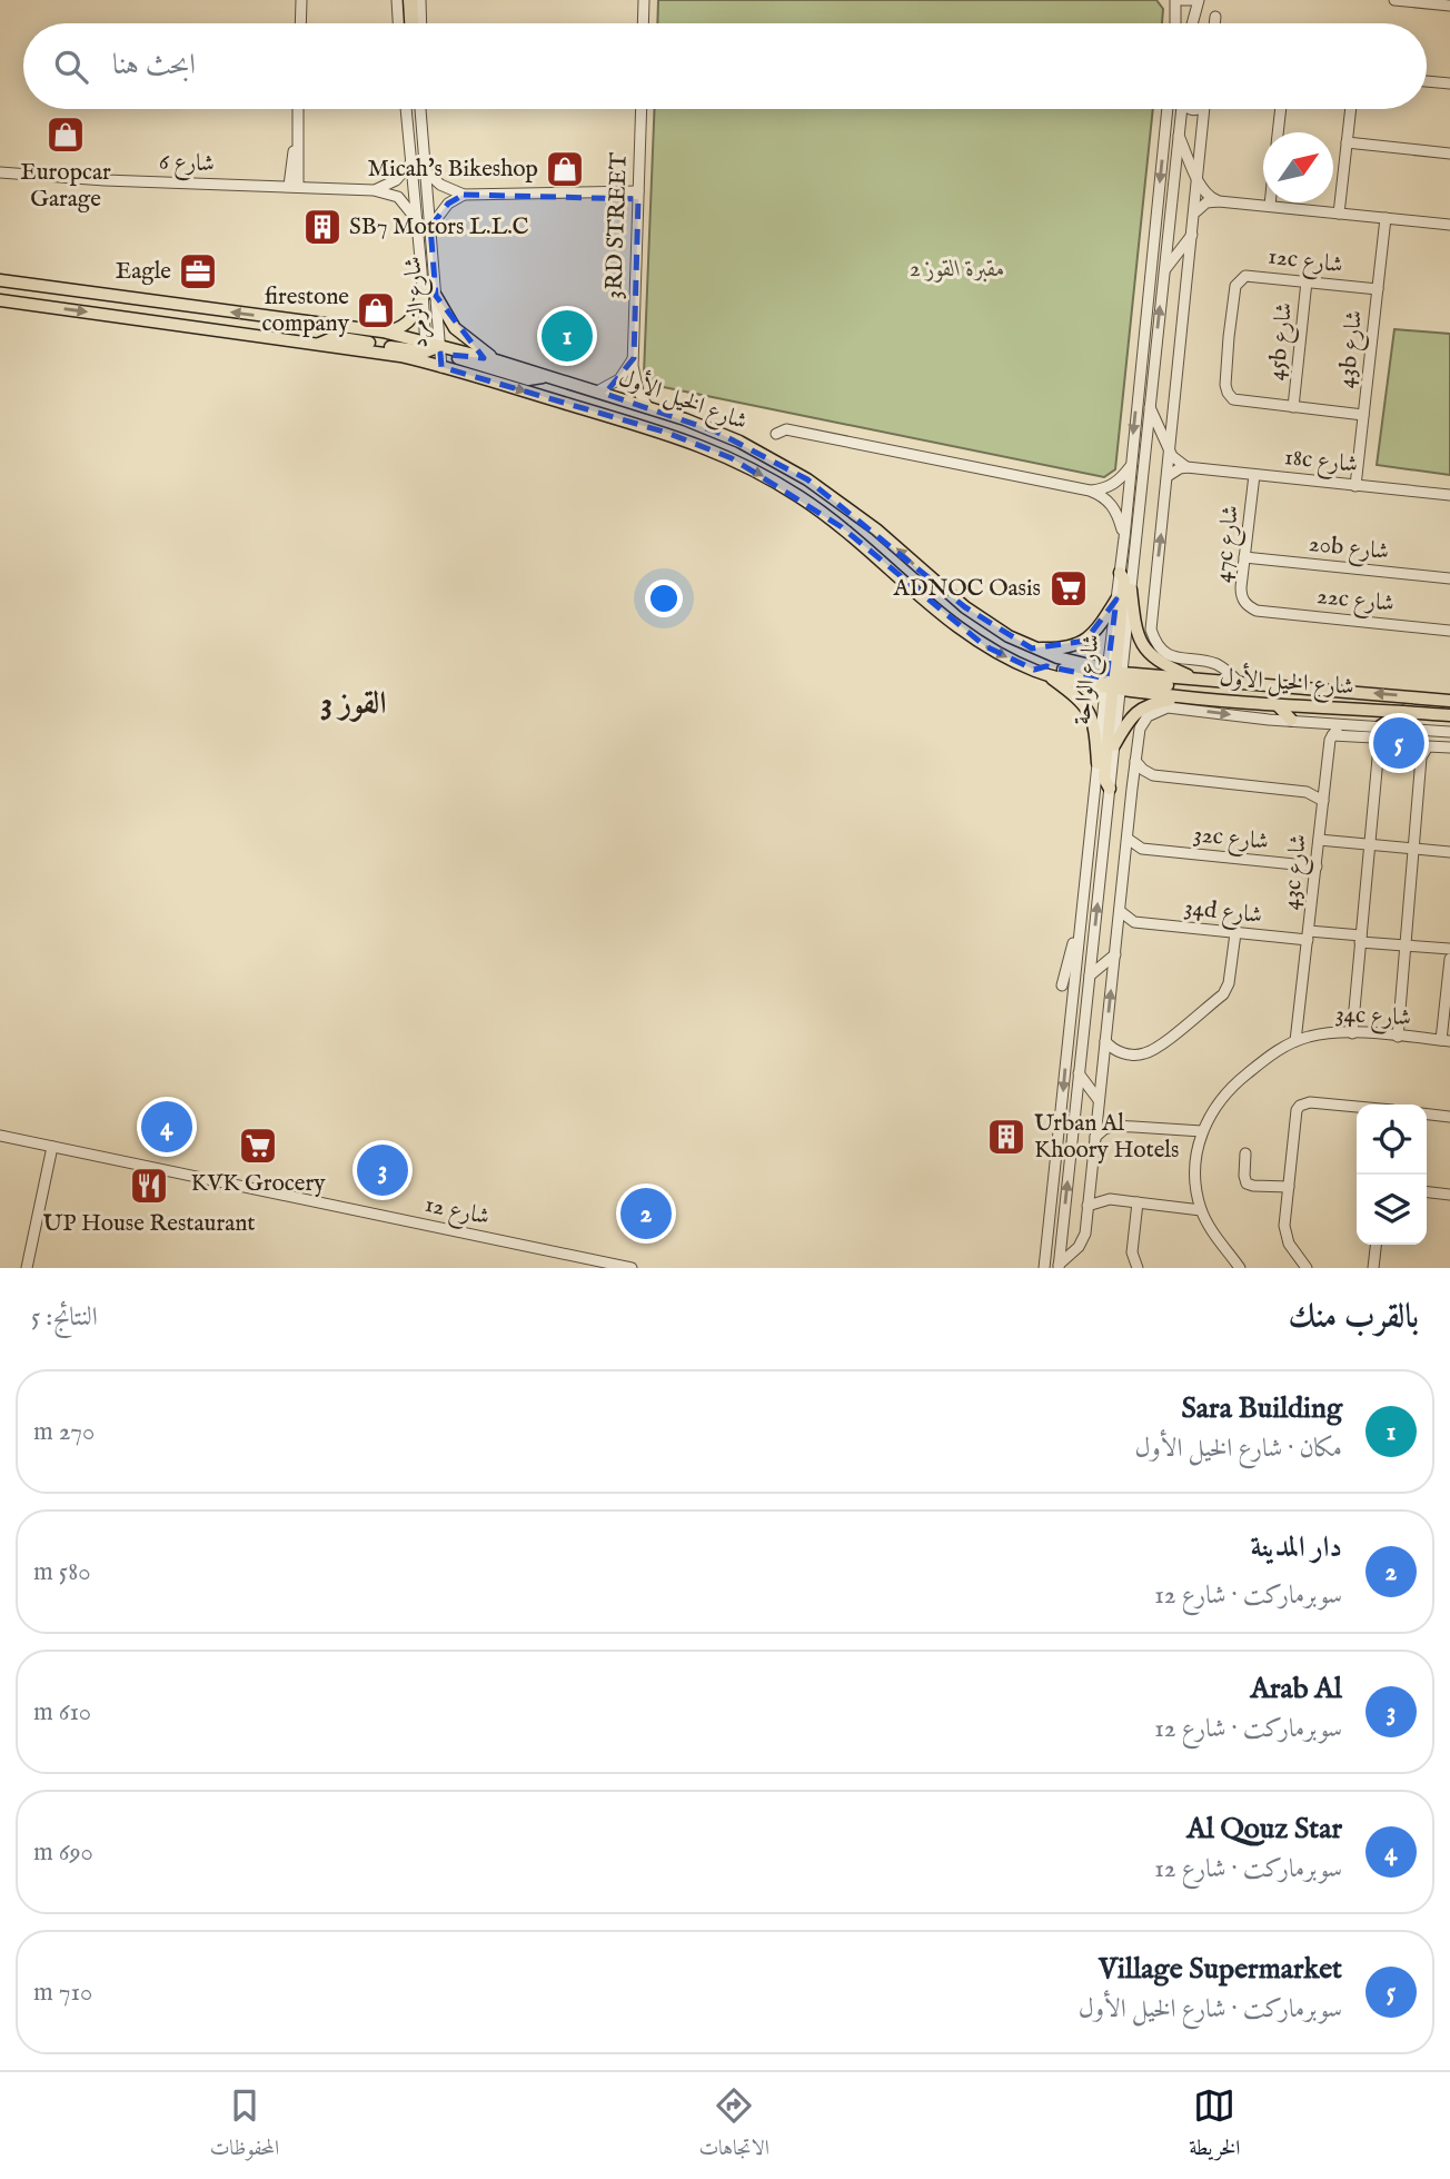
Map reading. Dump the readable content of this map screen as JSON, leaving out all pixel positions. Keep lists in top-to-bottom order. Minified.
{"streets":{"main road":["شارع الخيل الأول"],"street":["شارع 6","3RD STREET","12c شارع","شارع الزمرد","45b شارع","43b شارع","18c شارع","47c شارع","20b شارع","22c شارع","شارع الواحة","32c شارع","43c شارع","34d شارع","34c شارع","شارع 12"]},"crossings":[["شارع 6","شارع الزمرد"],["3RD STREET","شارع الزمرد"],["3RD STREET","شارع الخيل الأول"],["12c شارع","45b شارع"],["12c شارع","43b شارع"],["شارع الزمرد","شارع الخيل الأول"],["43b شارع","18c شارع"],["شارع الخيل الأول","شارع الواحة"],["18c شارع","47c شارع"],["47c شارع","20b شارع"],["47c شارع","22c شارع"],["32c شارع","43c شارع"],["43c شارع","34d شارع"],["43c شارع","34c شارع"]],"districts":["القوز 3"],"parks":["مقبرة القوز 2"],"places":{"shop":["Europcar Garage","Micah's Bikeshop","firestone company"],"building":["SB7 Motors L.L.C","Urban Al Khoory Hotels"],"office":["Eagle"],"supermarket":["ADNOC Oasis","KVK Grocery"],"restaurant":["UP House Restaurant"]},"north":"top right","page":{"search":"ابحث هنا","pins":["1","5","4","3","2"],"heading":["بالقرب منك","النتائج: 5"],"list":[{"mark":"1","name":"Sara Building","note":"مكان · شارع الخيل الأول","value":"270 m"},{"mark":"2","name":"دار المدينة","note":"سوبرماركت · شارع 12","value":"580 m"},{"mark":"3","name":"Arab Al","note":"سوبرماركت · شارع 12","value":"610 m"},{"mark":"4","name":"Al Qouz Star","note":"سوبرماركت · شارع 12","value":"690 m"},{"mark":"5","name":"Village Supermarket","note":"سوبرماركت · شارع الخيل الأول","value":"710 m"}],"nav":["الخريطة","الاتجاهات","المحفوظات"]}}
